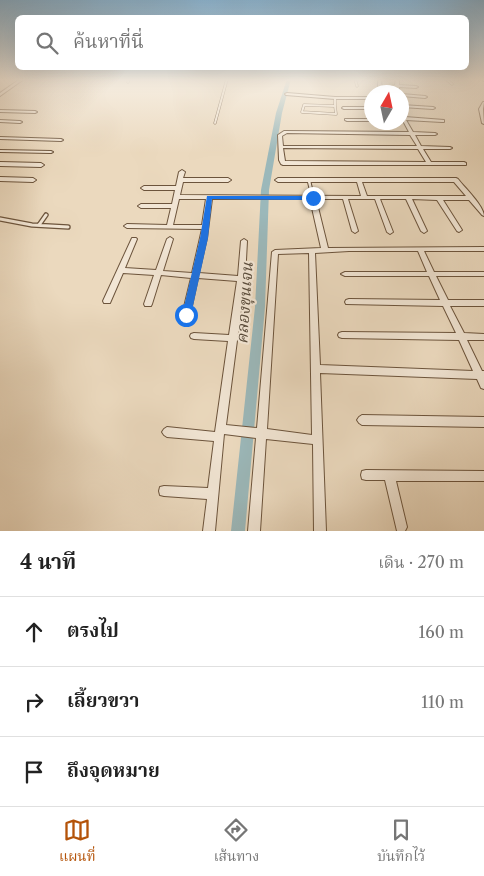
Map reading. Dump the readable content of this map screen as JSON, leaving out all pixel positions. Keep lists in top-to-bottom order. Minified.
{"water":["คลองขุนเจน"],"north":"top","page":{"search":"ค้นหาที่นี่","heading":["4 นาที","เดิน · 270 m"],"list":[["ตรงไป","160 m"],["เลี้ยวขวา","110 m"],"ถึงจุดหมาย"],"nav":["แผนที่","เส้นทาง","บันทึกไว้"]}}
